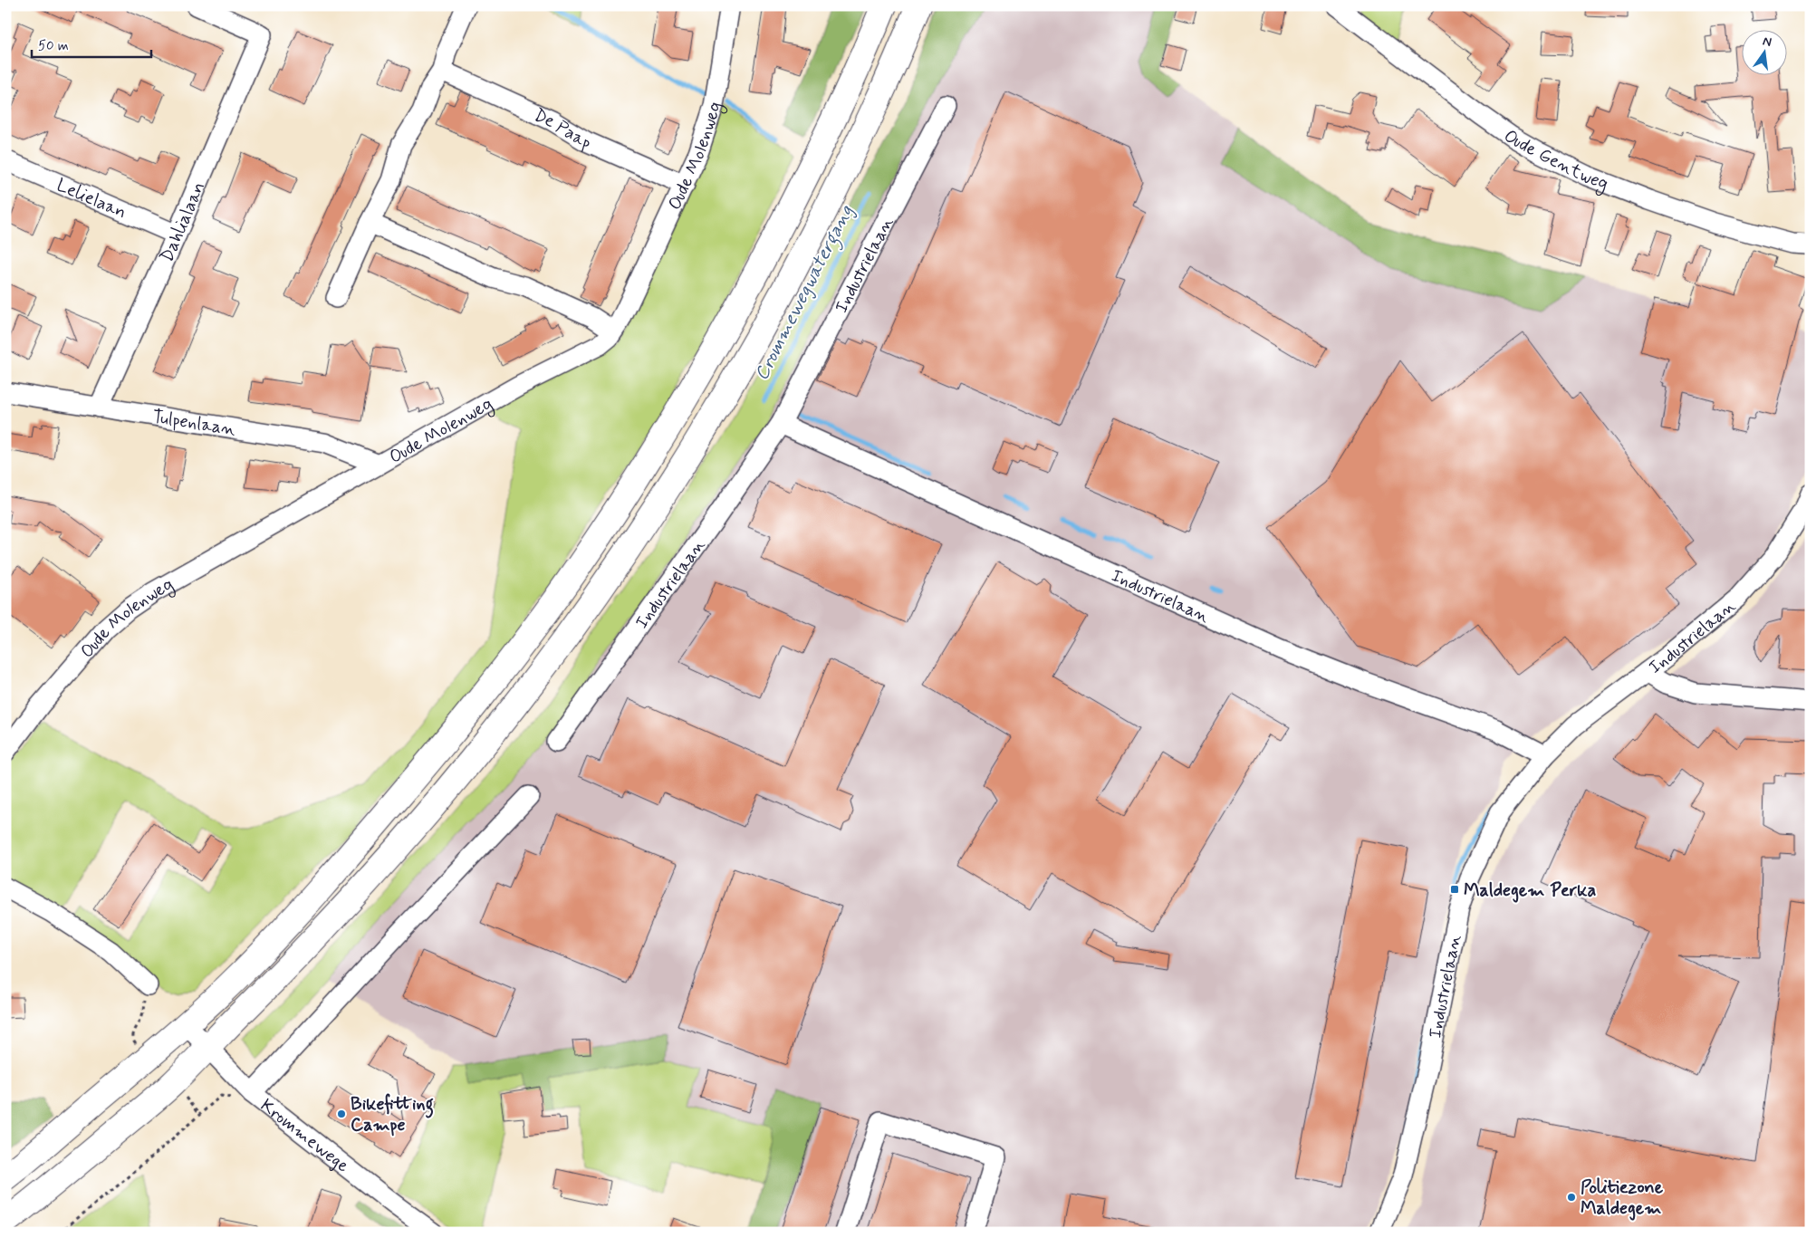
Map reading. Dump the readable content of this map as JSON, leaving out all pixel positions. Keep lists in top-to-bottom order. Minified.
{"streets":{"street":["De Paap","Oude Molenweg","Oude Gentweg","Lelielaan","Dahlialaan","Industrielaan","Tulpenlaan","Krommewege"]},"crossings":[["De Paap","Oude Molenweg"],["Oude Molenweg","Tulpenlaan"],["Lelielaan","Dahlialaan"],["Dahlialaan","Tulpenlaan"]],"water":["Crommewegwatergang"],"places":{"transit":["Maldegem Perka"],"other":["Bikefitting Campe","Politiezone Maldegem"]},"scale_bar":"50 m","north":"top"}
